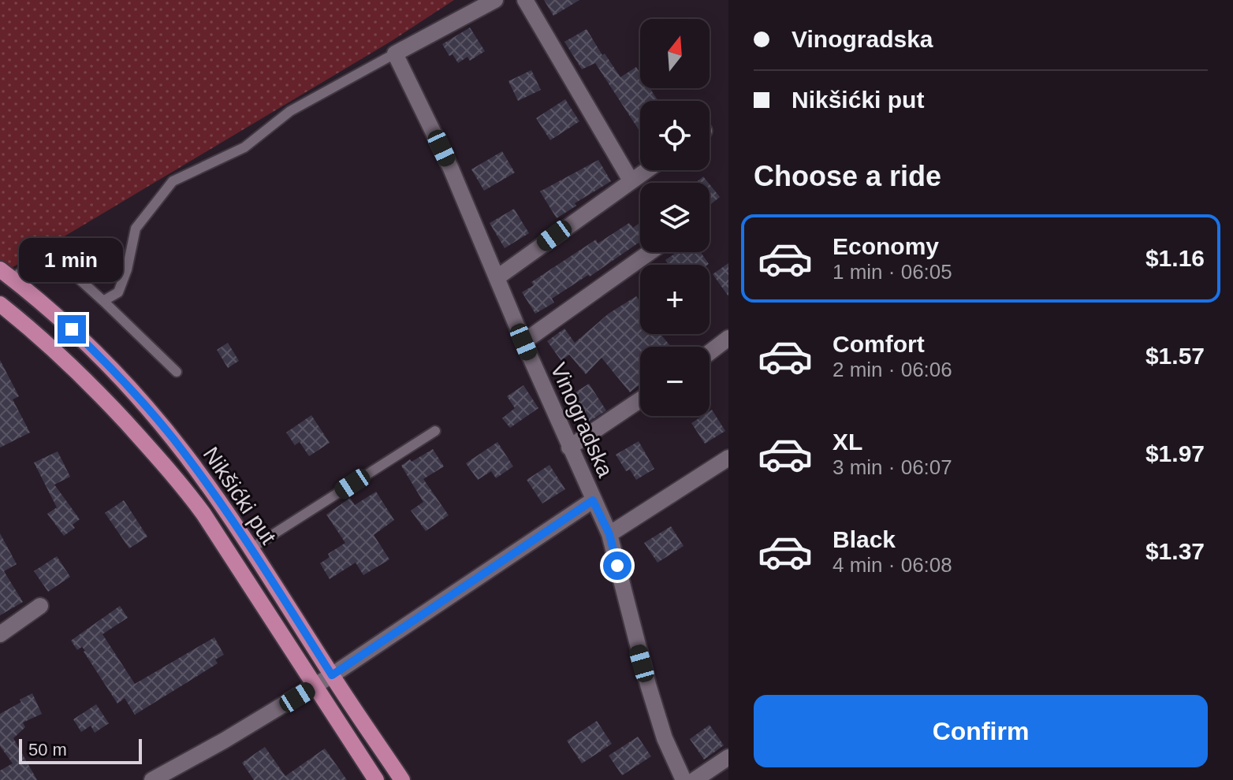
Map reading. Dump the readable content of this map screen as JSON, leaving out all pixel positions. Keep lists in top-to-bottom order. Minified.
{"streets":{"main road":["Nikšićki put"],"street":["Vinogradska"]},"scale_bar":"50 m","north":"top","page":{"banner":["Vinogradska","Nikšićki put"],"map_buttons":["+","−"],"heading":"Choose a ride","list":[{"name":"Economy","note":"1 min · 06:05","value":"$1.16"},{"name":"Comfort","note":"2 min · 06:06","value":"$1.57"},{"name":"XL","note":"3 min · 06:07","value":"$1.97"},{"name":"Black","note":"4 min · 06:08","value":"$1.37"}],"bubble":"1 min","buttons":"Confirm","scale":"50 m"}}
